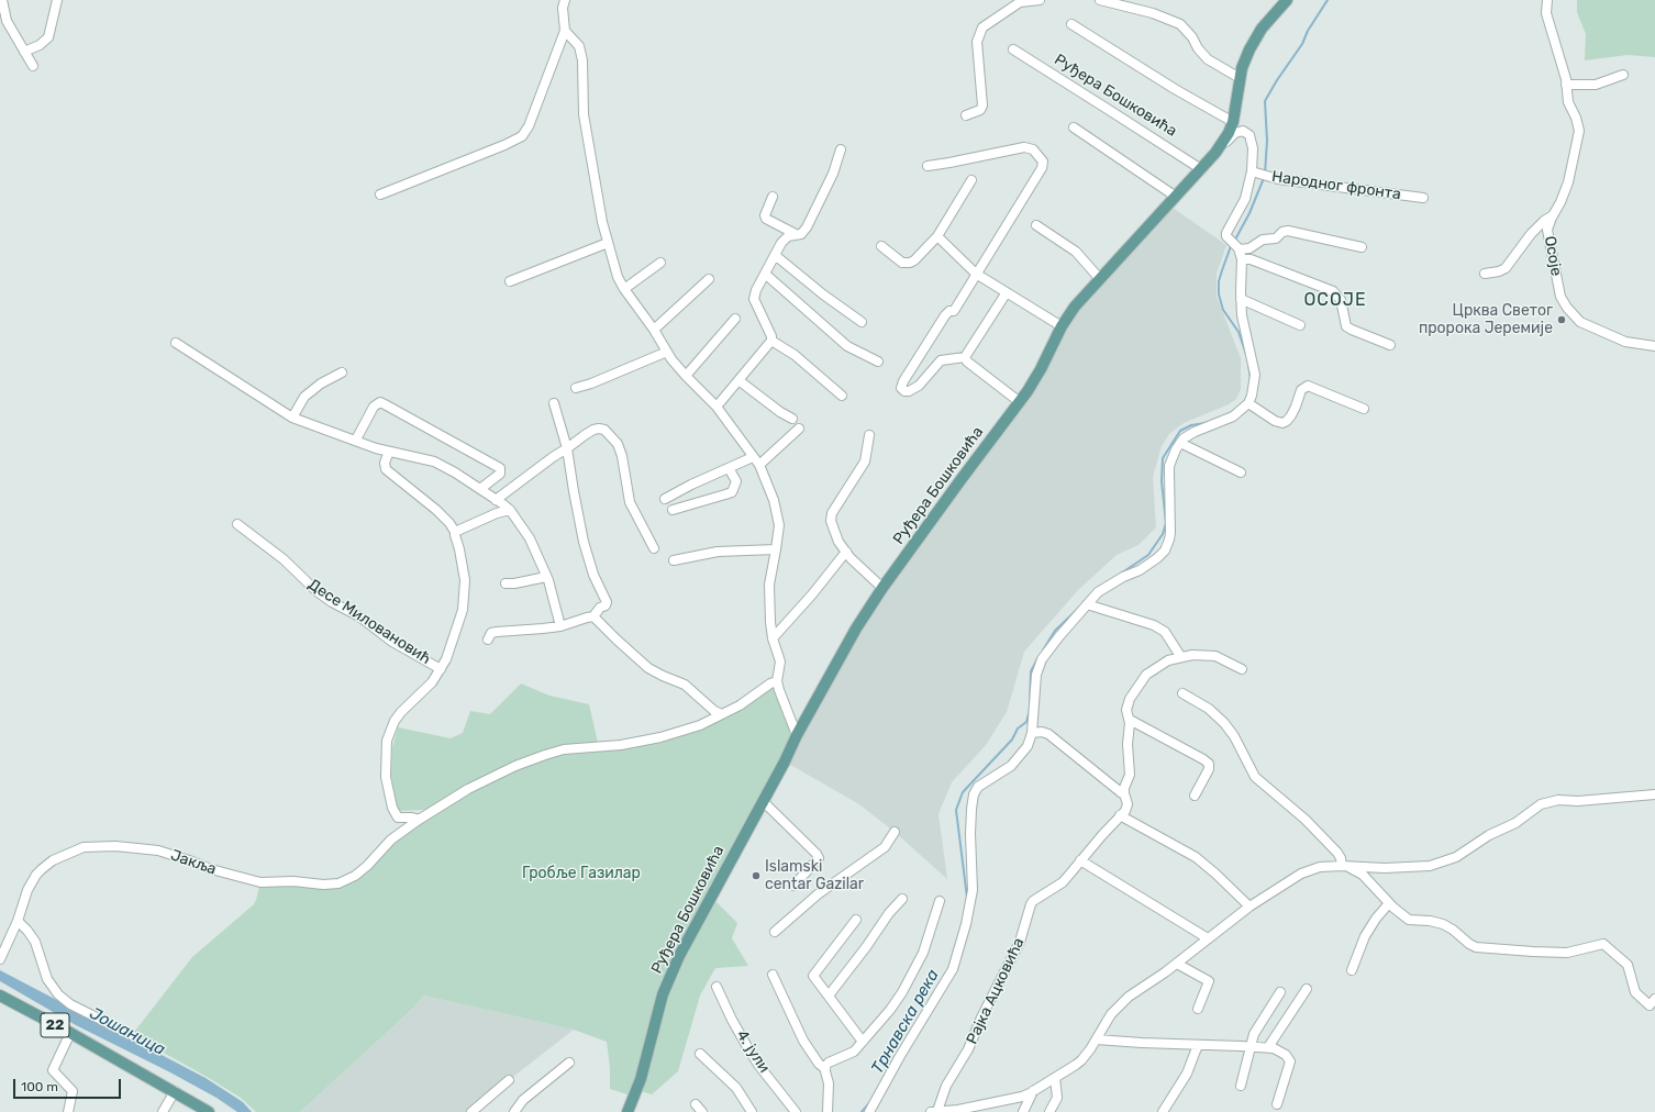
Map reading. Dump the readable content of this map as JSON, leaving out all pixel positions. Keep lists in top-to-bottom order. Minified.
{"streets":{"main road":["Руђера Бошковића","22"],"street":["Народног фронта","Осоје","Десе Миловановић","Јакља","Рајка Ацковића","4. јули"]},"crossings":[["Руђера Бошковића","Народног фронта"],["Десе Миловановић","Јакља"]],"districts":["ОСОЈЕ"],"water":["Трнавска река","Јошаница"],"parks":["Гробље Газилар"],"places":["Црква Светог пророка Јеремије","Islamski centar Gazilar"],"scale_bar":"100 m"}
